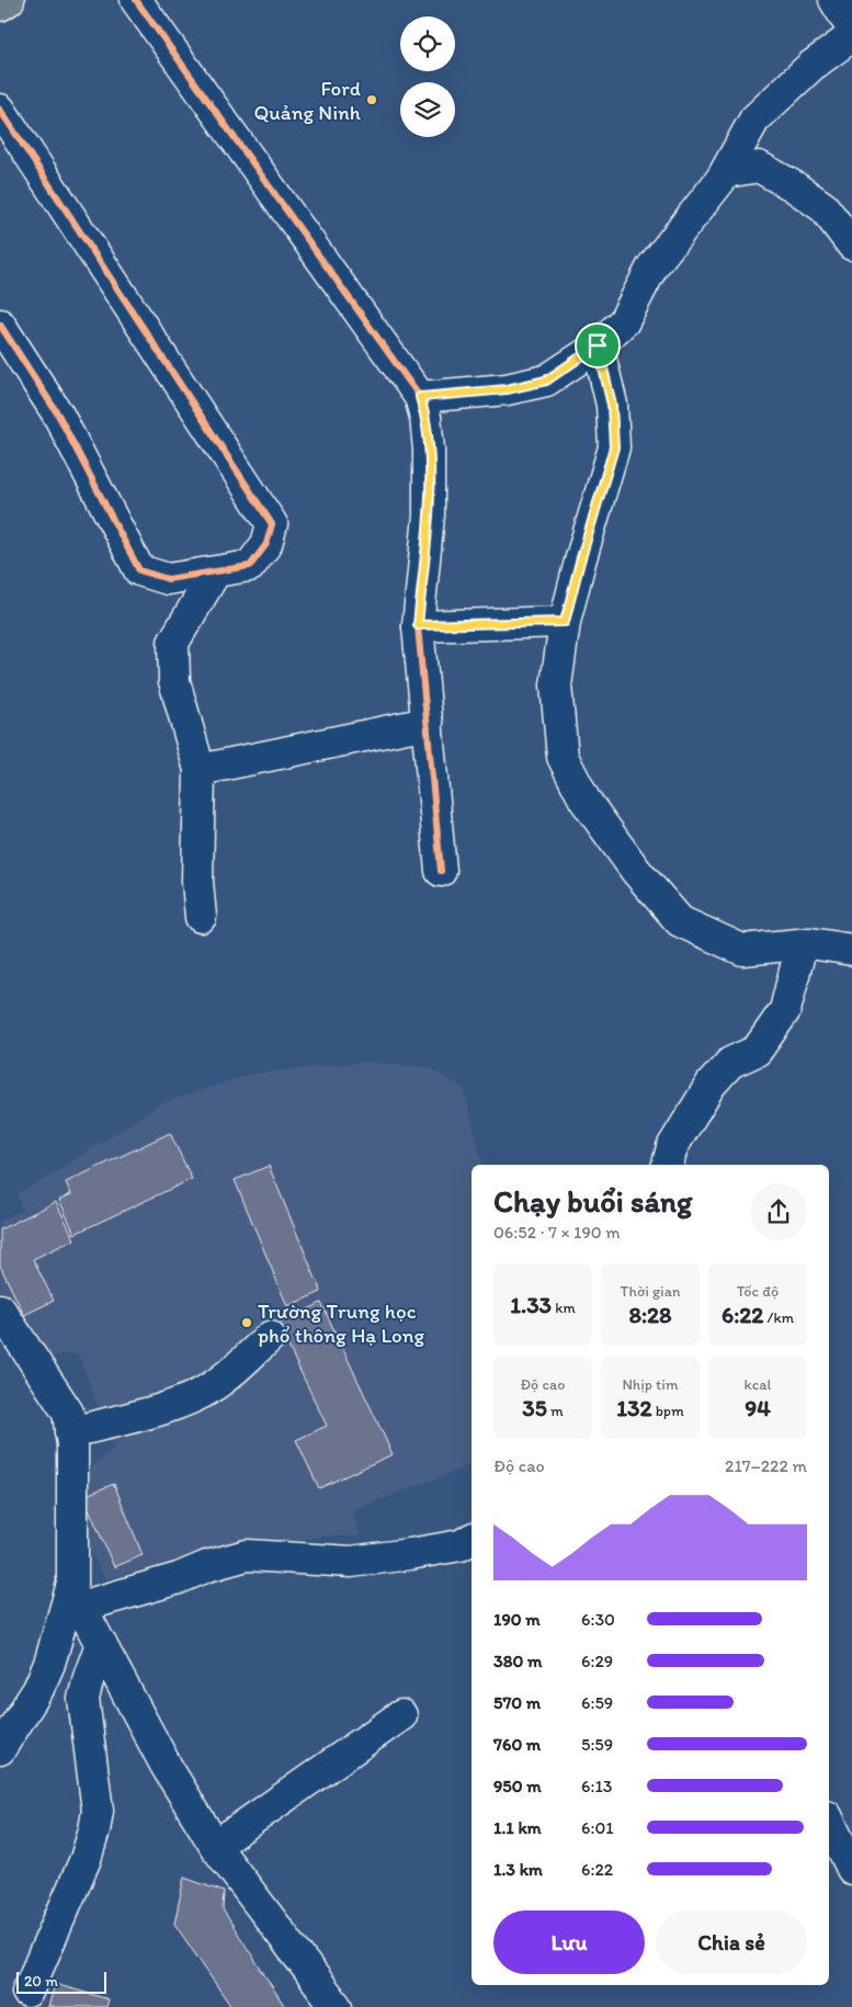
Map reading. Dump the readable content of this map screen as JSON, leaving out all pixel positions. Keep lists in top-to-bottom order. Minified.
{"places":["Ford Quảng Ninh","Trường Trung học phổ thông Hạ Long"],"scale_bar":"20 m","page":{"heading":["Chạy buổi sáng","06:52 · 7 × 190 m"],"stats":[["1.33 km"],["Thời gian","8:28"],["Tốc độ","6:22 /km"],["Độ cao","35 m"],["Nhịp tim","132 bpm"],["kcal","94"]],"chart":["Độ cao","217–222 m"],"list":[{"name":"190 m","note":"6:30"},{"name":"380 m","note":"6:29"},{"name":"570 m","note":"6:59"},{"name":"760 m","note":"5:59"},{"name":"950 m","note":"6:13"},{"name":"1.1 km","note":"6:01"},{"name":"1.3 km","note":"6:22"}],"buttons":["Lưu","Chia sẻ"],"scale":"20 m"}}
